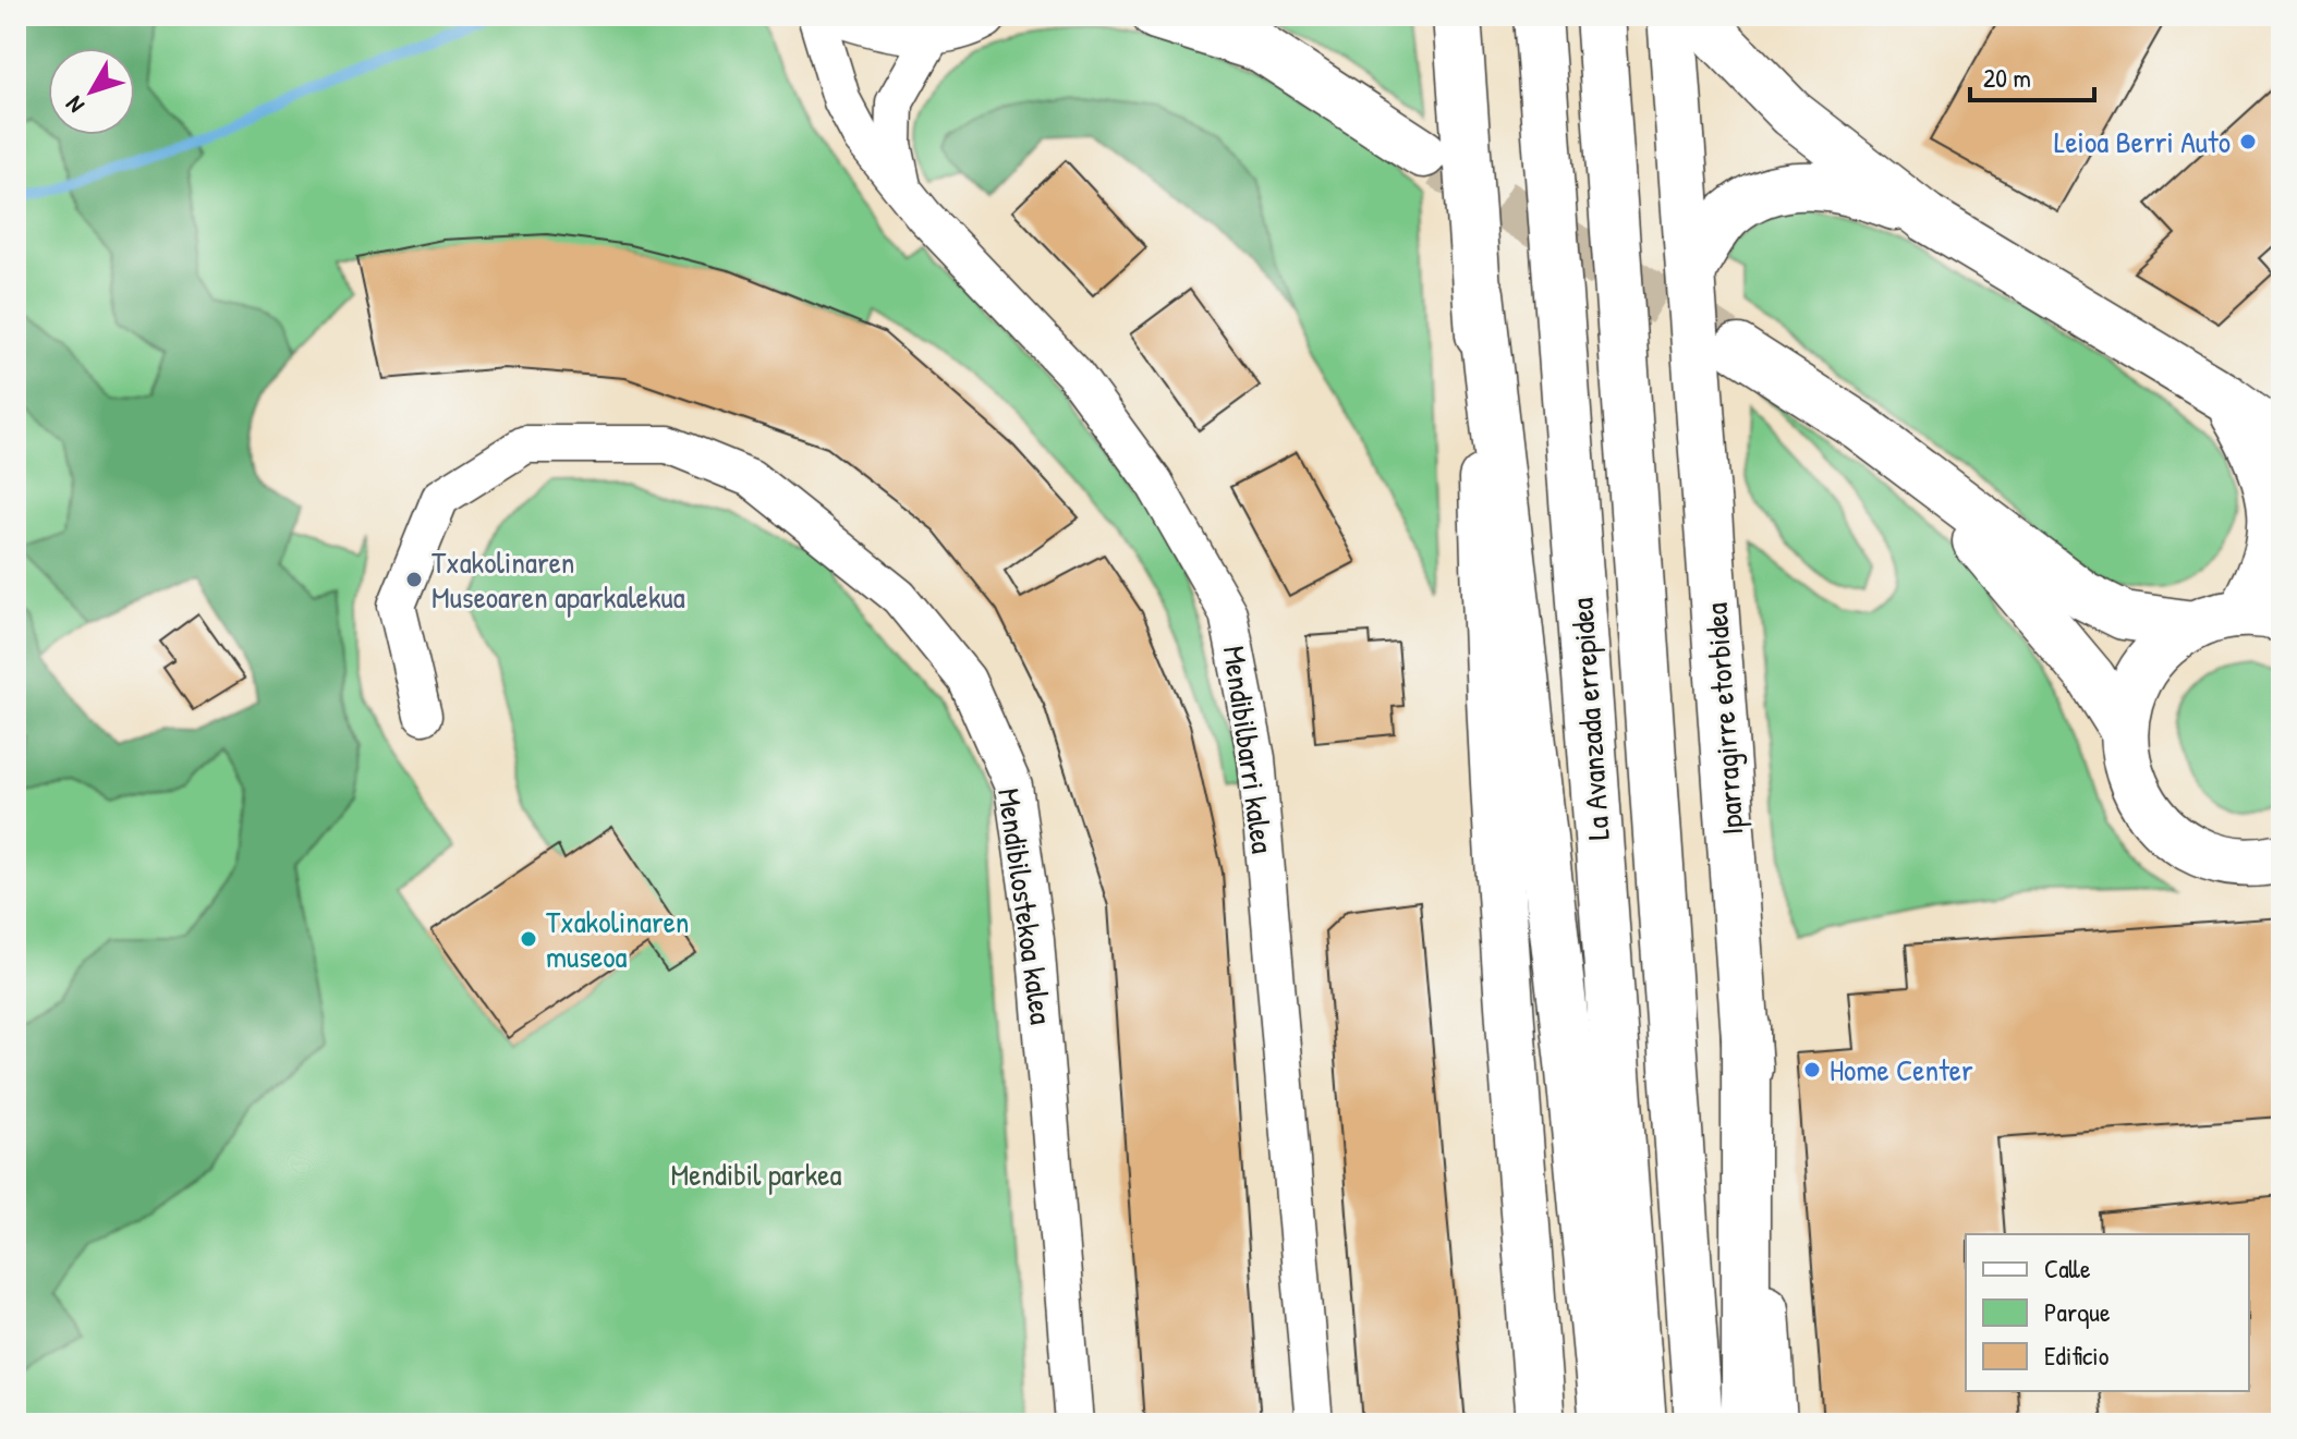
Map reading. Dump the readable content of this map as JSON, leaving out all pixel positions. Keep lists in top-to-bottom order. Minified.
{"streets":{"main road":["La Avanzada errepidea","Iparragirre etorbidea"],"street":["Mendibilbarri kalea","Mendibilostekoa kalea"]},"parks":["Mendibil parkea"],"places":["Leioa Berri Auto","Txakolinaren Museoaren aparkalekua","Txakolinaren museoa","Home Center"],"legend":["Calle","Parque","Edificio"],"scale_bar":"20 m","north":"bottom left"}
